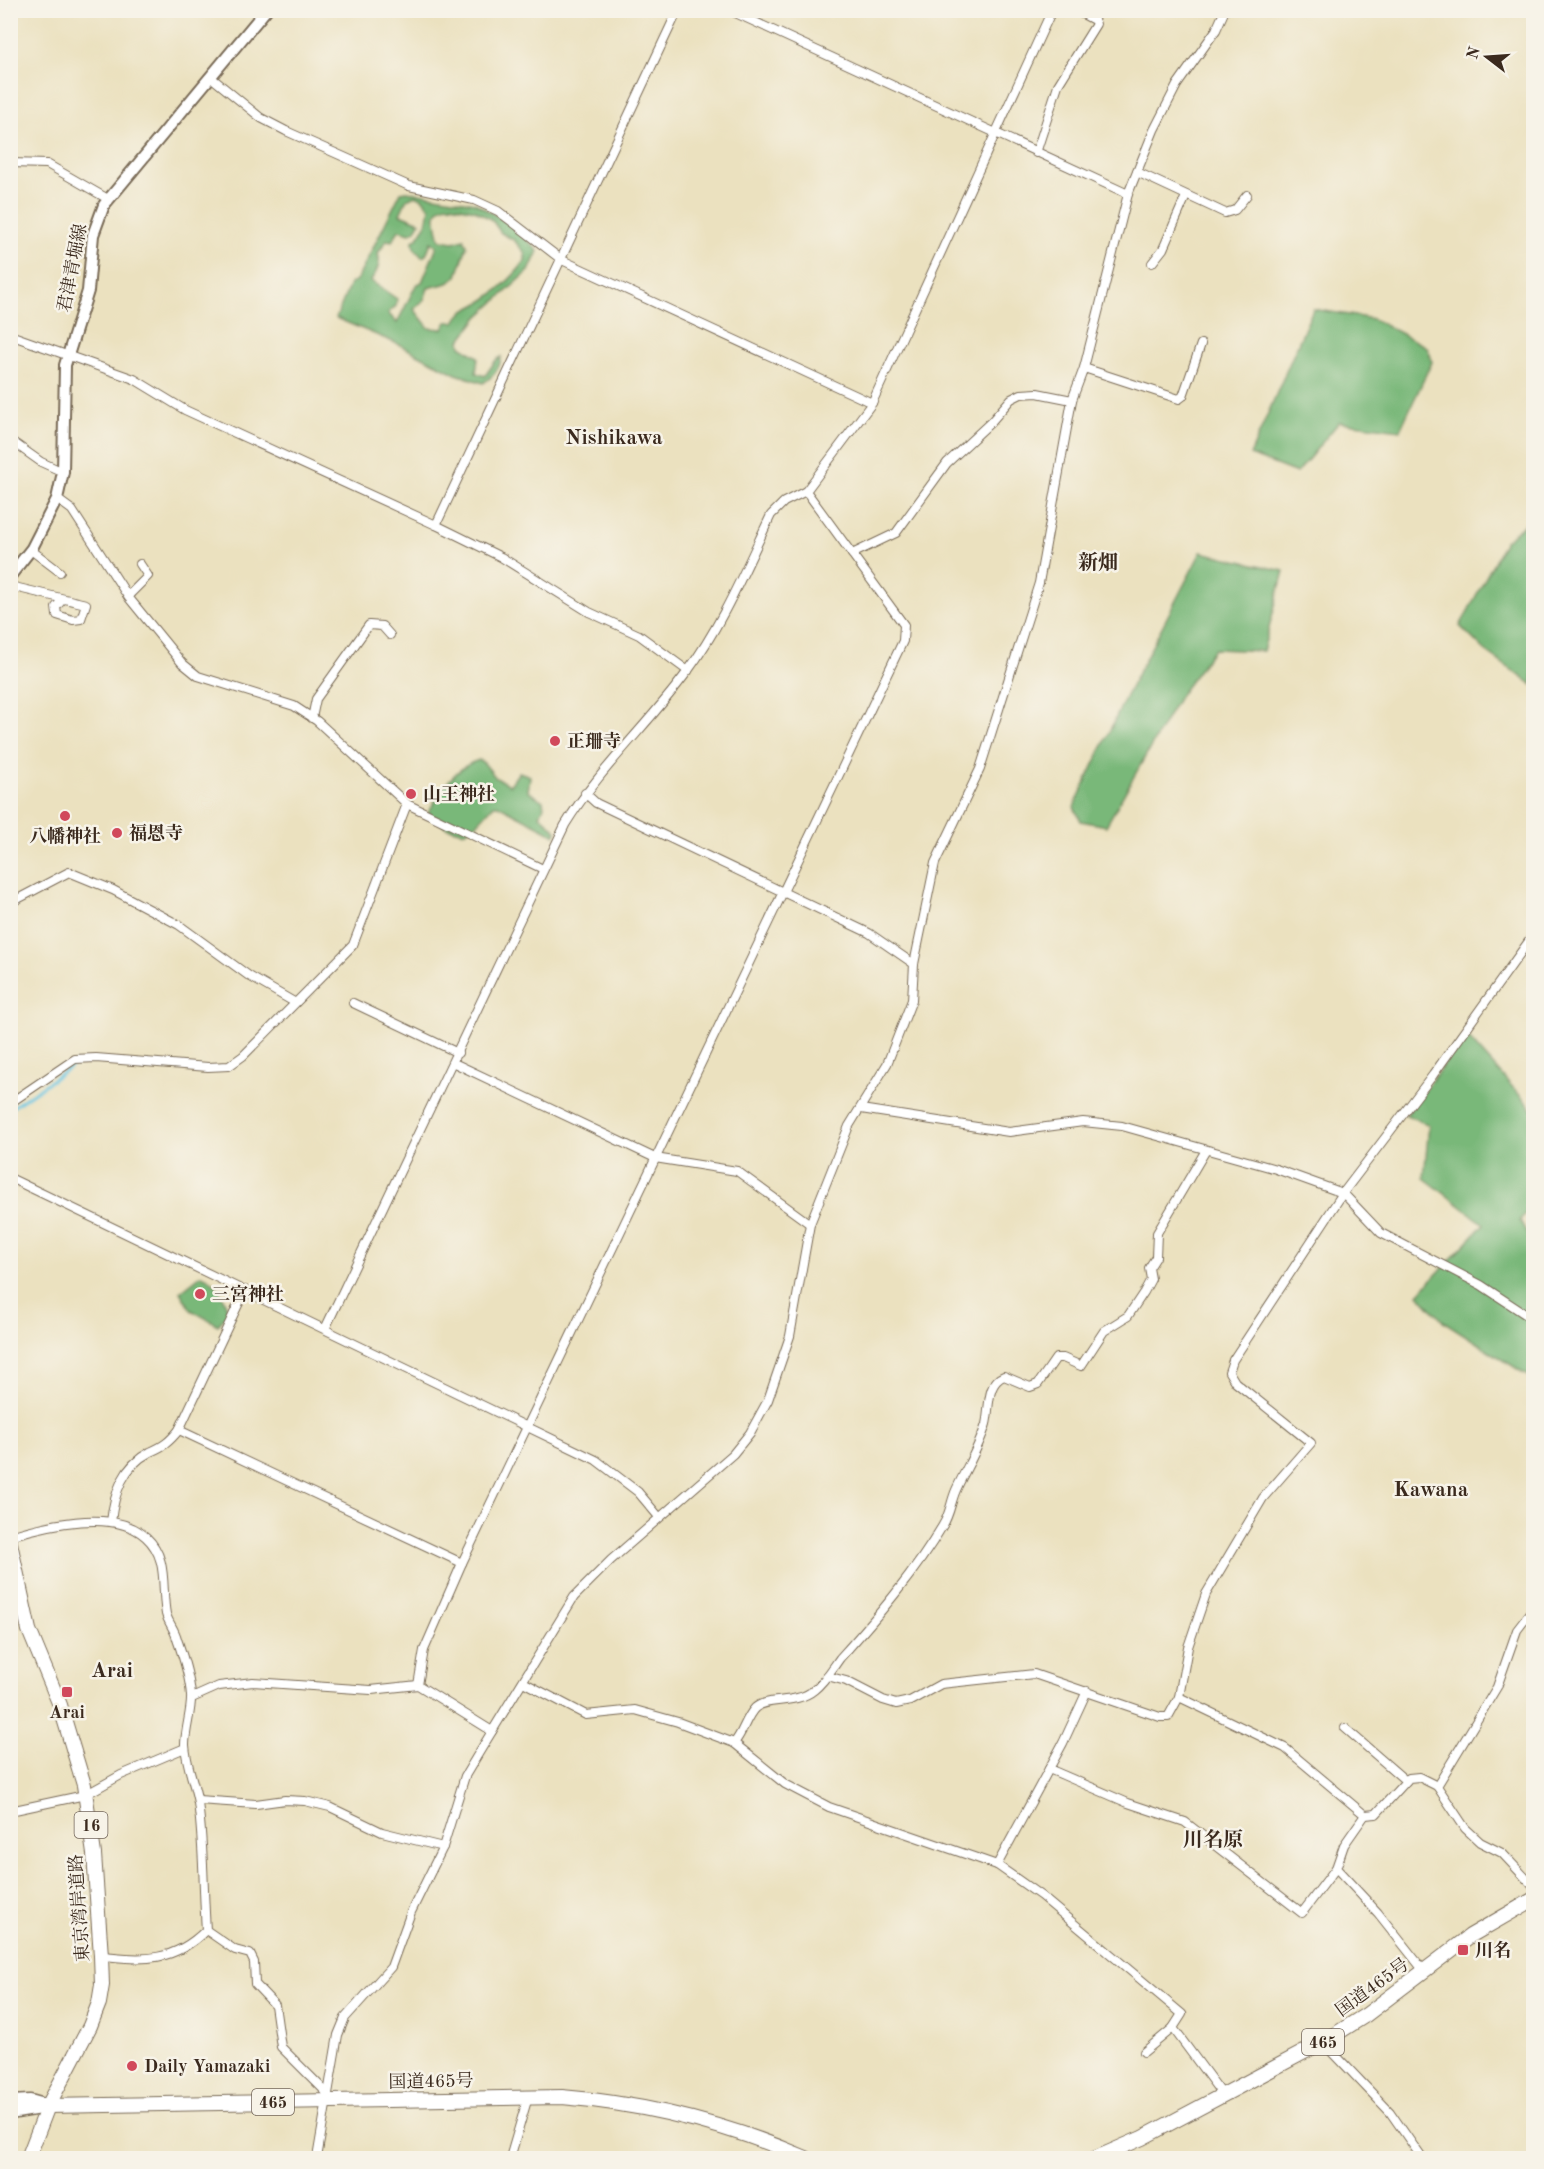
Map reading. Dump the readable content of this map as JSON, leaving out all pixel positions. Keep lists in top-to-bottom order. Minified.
{"streets":{"highway":["16","東京湾岸道路","国道465号","465"],"main road":["君津青堀線"]},"crossings":[["東京湾岸道路","国道465号"]],"districts":["Nishikawa","新畑","Kawana","Arai","川名原"],"places":{"other":["正珊寺","山王神社","八幡神社","福恩寺","三宮神社","Daily Yamazaki"],"transit":["Arai","川名"]},"north":"left"}
